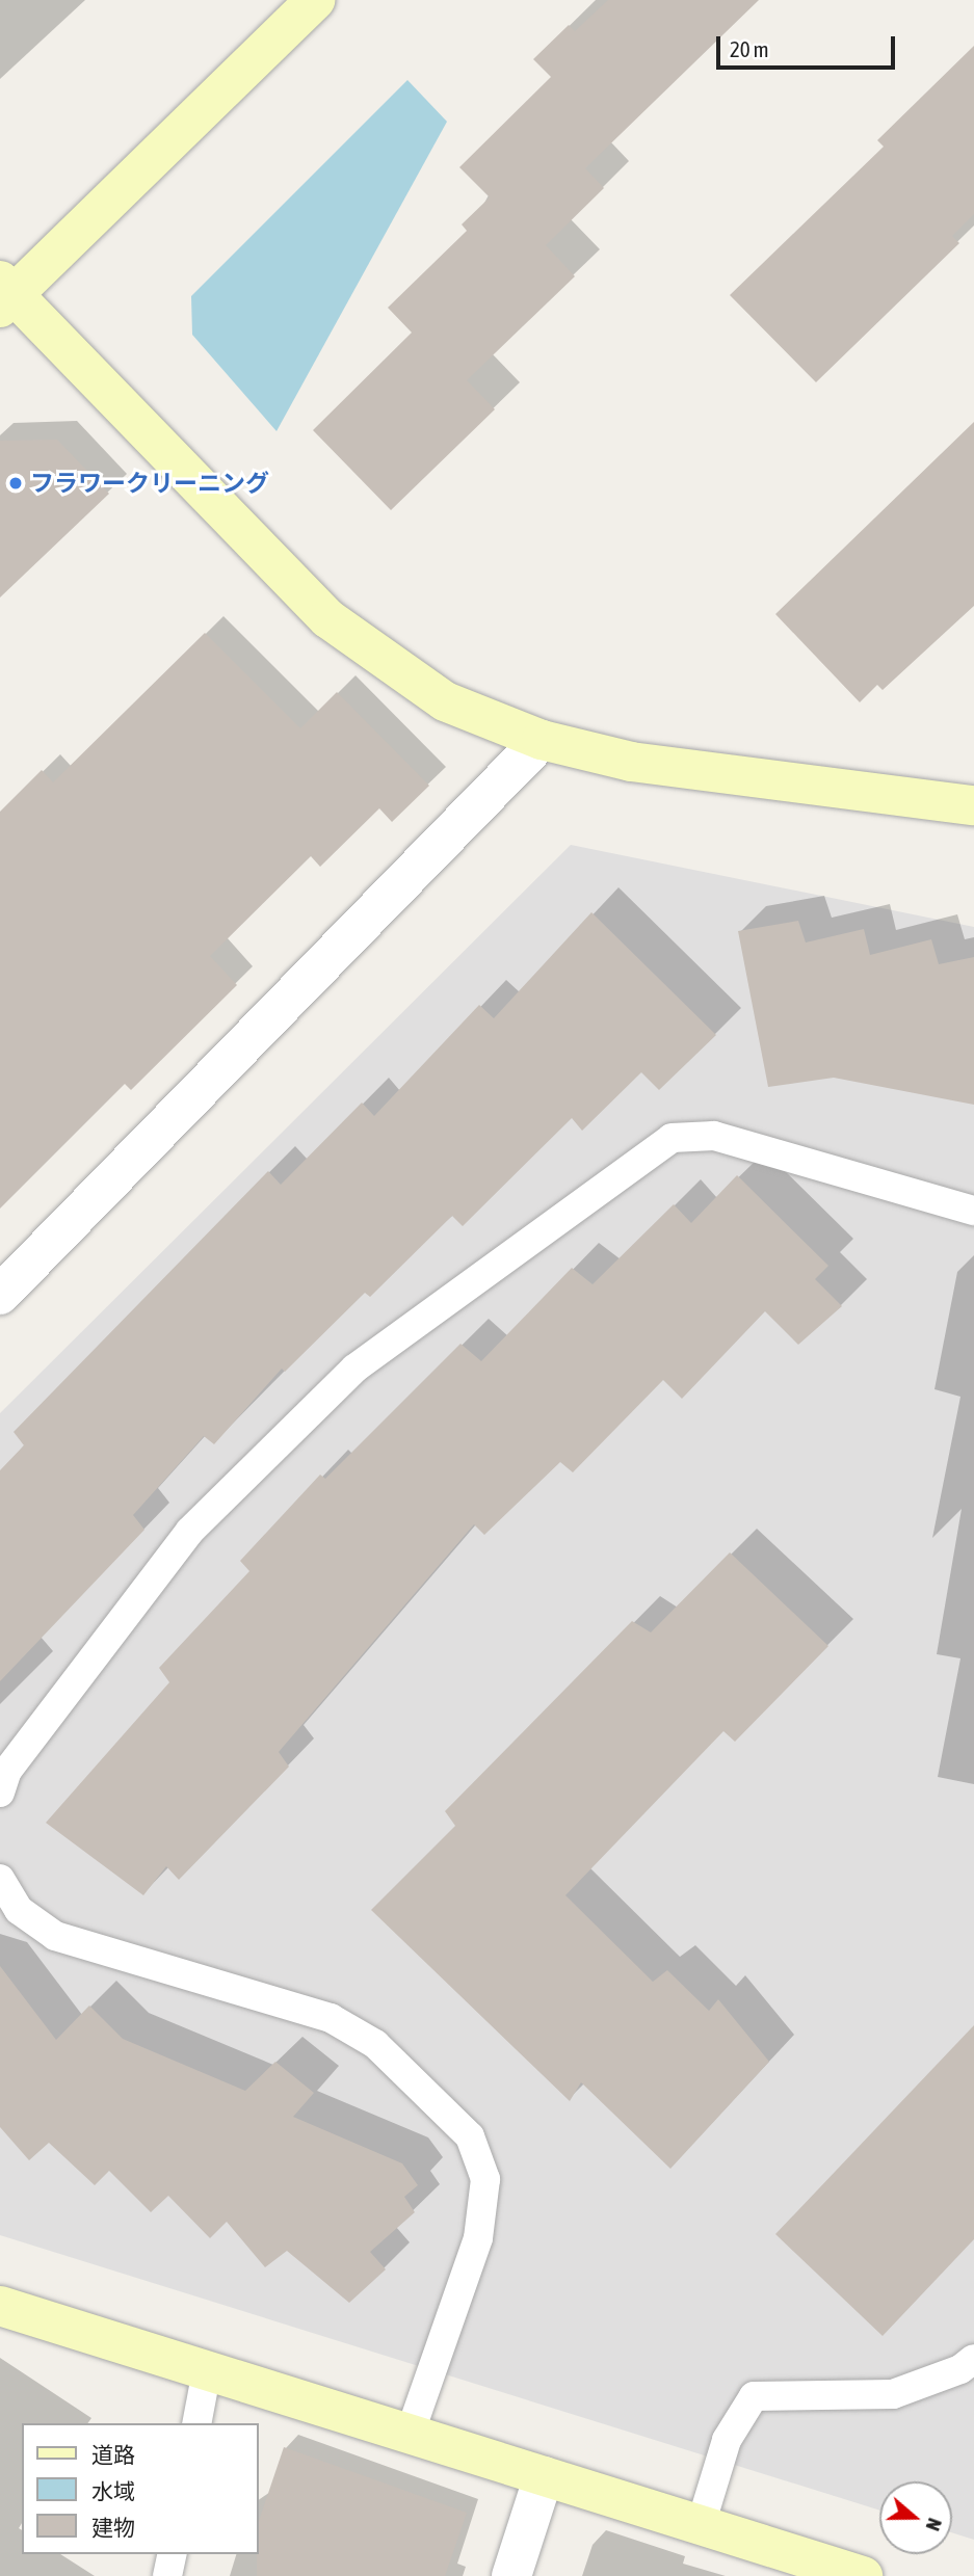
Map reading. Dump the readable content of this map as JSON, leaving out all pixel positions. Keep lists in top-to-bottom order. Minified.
{"places":["フラワークリーニング"],"legend":["道路","水域","建物"],"scale_bar":"20 m","north":"right"}
